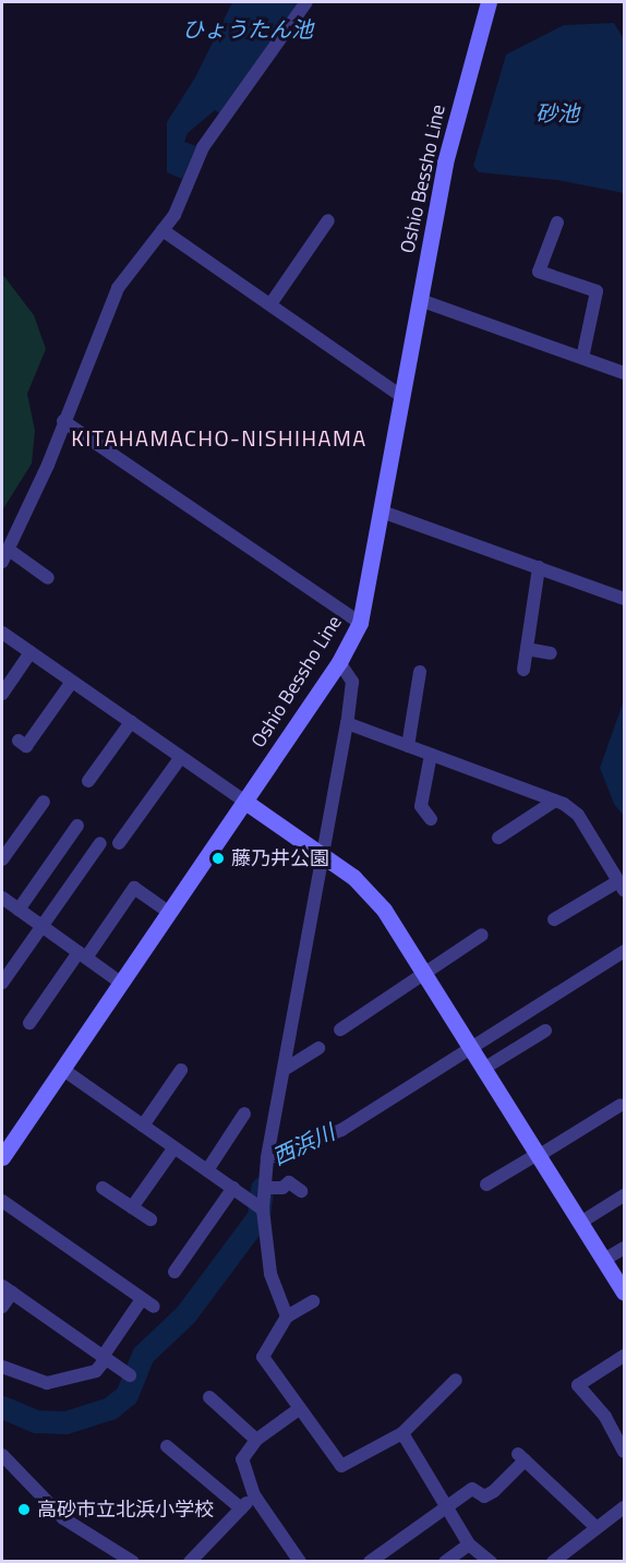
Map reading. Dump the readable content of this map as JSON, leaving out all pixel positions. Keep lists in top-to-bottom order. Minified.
{"streets":{"main road":["Oshio Bessho Line"]},"districts":["KITAHAMACHO-NISHIHAMA"],"water":["ひょうたん池","砂池","西浜川"],"places":["藤乃井公園","高砂市立北浜小学校"]}
